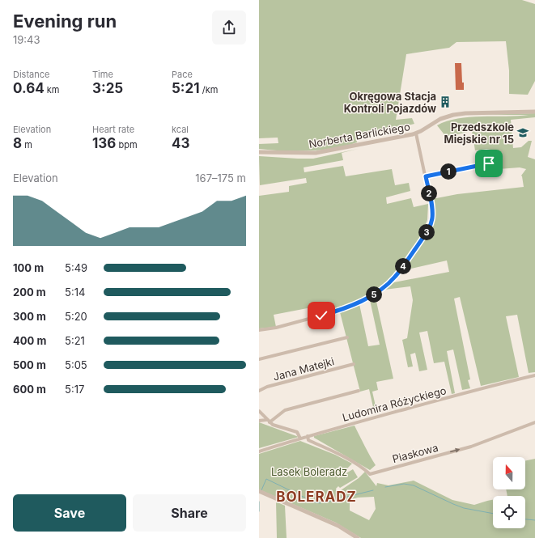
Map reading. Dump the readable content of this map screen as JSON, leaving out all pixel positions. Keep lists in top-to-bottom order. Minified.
{"streets":{"street":["Norberta Barlickiego","Jana Matejki","Ludomira Różyckiego","Piaskowa"]},"crossings":[["Ludomira Różyckiego","Piaskowa"]],"one_way":["Piaskowa"],"districts":["BOLERADZ"],"parks":["Lasek Boleradz"],"places":{"building":["Okręgowa Stacja Kontroli Pojazdów"],"school or university":["Przedszkole Miejskie nr 15"]},"north":"top","page":{"heading":["Evening run","19:43"],"stats":[["Distance","0.64 km"],["Time","3:25"],["Pace","5:21 /km"],["Elevation","8 m"],["Heart rate","136 bpm"],["kcal","43"]],"pins":["1","2","3","4","5"],"chart":["Elevation","167–175 m"],"list":[{"name":"100 m","note":"5:49"},{"name":"200 m","note":"5:14"},{"name":"300 m","note":"5:20"},{"name":"400 m","note":"5:21"},{"name":"500 m","note":"5:05"},{"name":"600 m","note":"5:17"}],"buttons":["Save","Share"]}}
